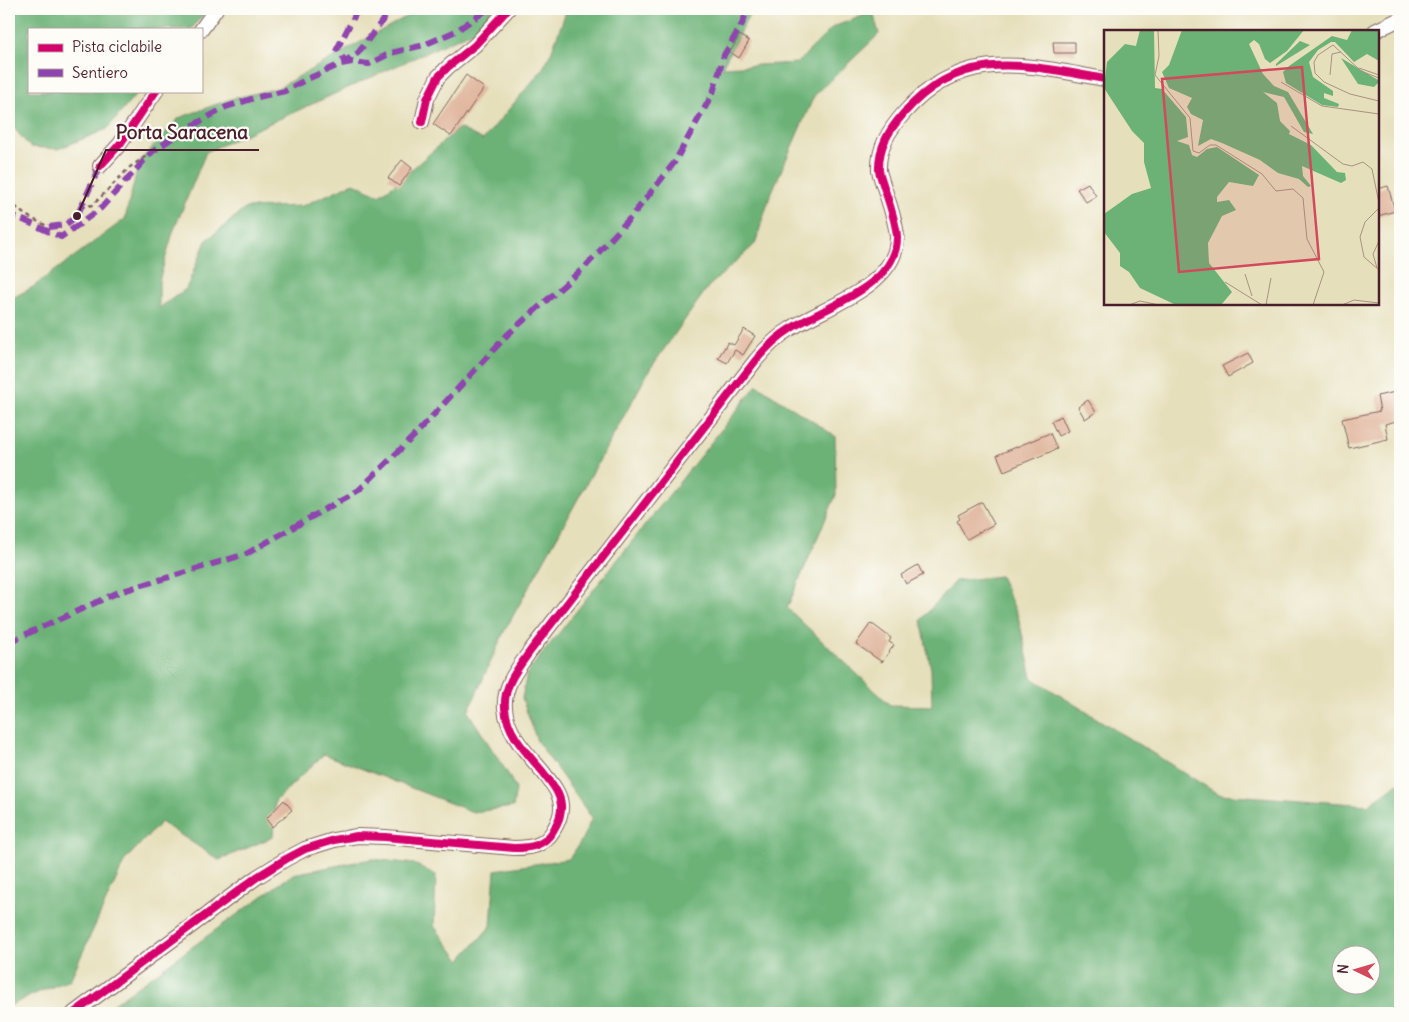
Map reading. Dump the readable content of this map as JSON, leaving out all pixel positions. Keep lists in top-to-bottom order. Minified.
{"places":["Porta Saracena"],"legend":["Pista ciclabile","Sentiero"],"north":"left"}
